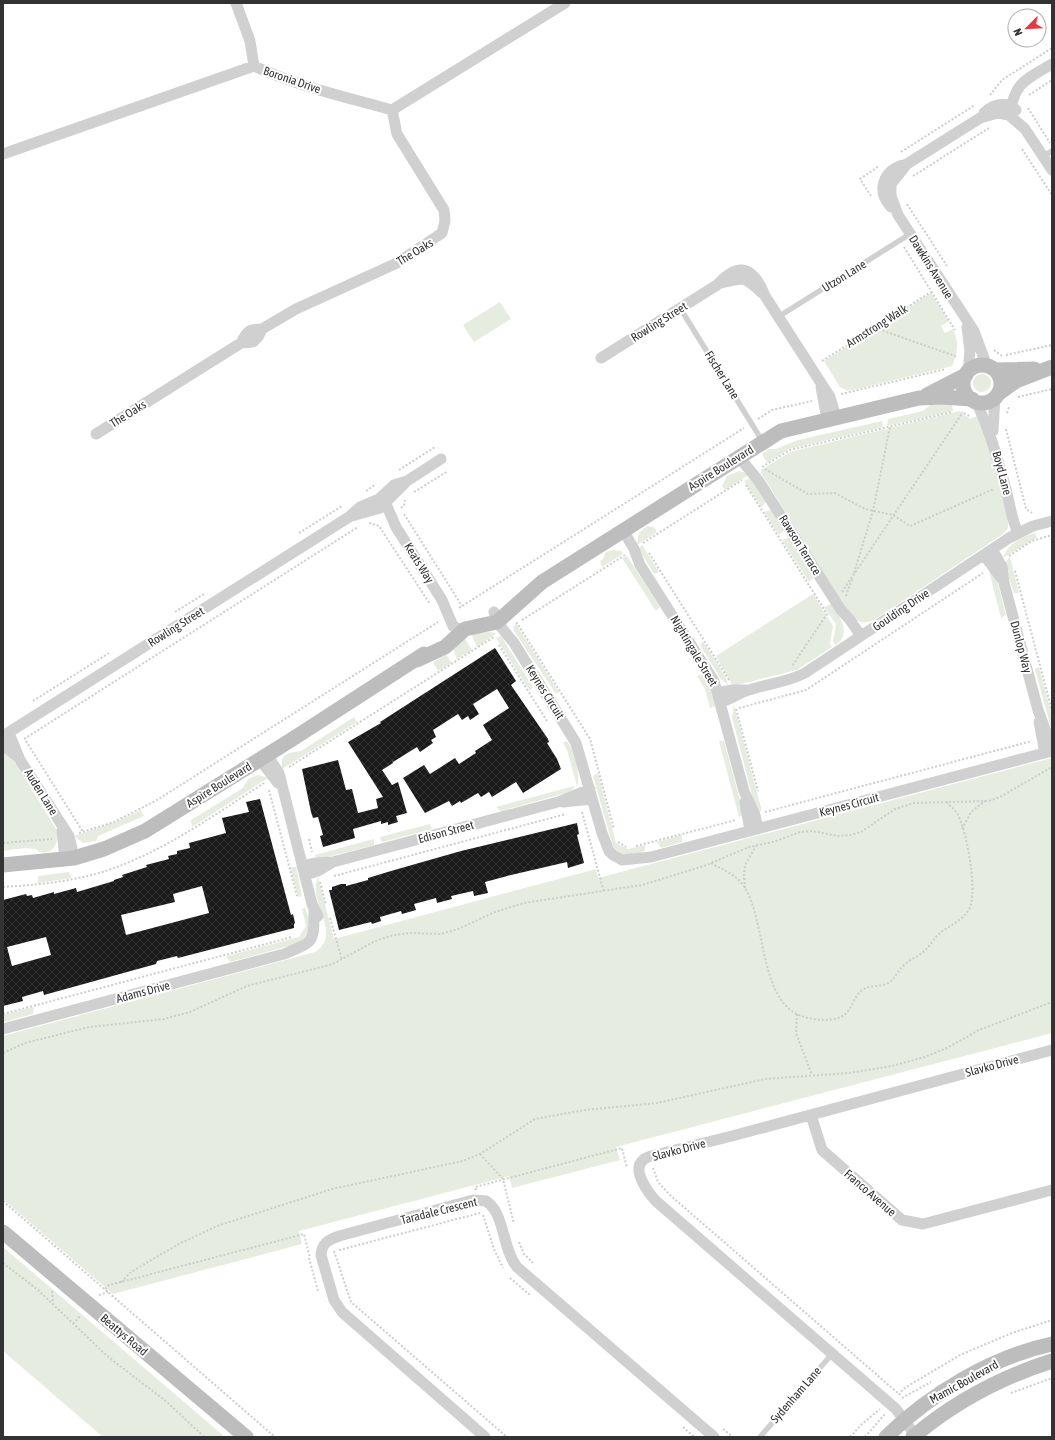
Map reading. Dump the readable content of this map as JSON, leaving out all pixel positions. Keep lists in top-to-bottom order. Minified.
{"streets":{"street":["Boronia Drive","The Oaks","Dawkins Avenue","Rowling Street","Aspire Boulevard","Boyd Lane","Rawson Terrace","Keats Way","Goulding Drive","Dunlop Way","Nightingale Street","Keynes Circuit","Auden Lane","Edison Street","Adams Drive","Slavko Drive","Franco Avenue","Taradale Crescent","Beattys Road","Mamic Boulevard"],"lane":["Utzon Lane","Fischer Lane","Sydenham Lane"],"path":["Armstrong Walk"]},"crossings":[["Boronia Drive","The Oaks"],["Dawkins Avenue","Utzon Lane"],["Dawkins Avenue","Aspire Boulevard"],["Dawkins Avenue","Boyd Lane"],["Utzon Lane","Rowling Street"],["Rowling Street","Fischer Lane"],["Rowling Street","Aspire Boulevard"],["Rowling Street","Keats Way"],["Rowling Street","Auden Lane"],["Fischer Lane","Aspire Boulevard"],["Aspire Boulevard","Boyd Lane"],["Aspire Boulevard","Rawson Terrace"],["Aspire Boulevard","Keats Way"],["Aspire Boulevard","Nightingale Street"],["Aspire Boulevard","Keynes Circuit"],["Aspire Boulevard","Auden Lane"],["Aspire Boulevard","Adams Drive"],["Boyd Lane","Goulding Drive"],["Rawson Terrace","Goulding Drive"],["Goulding Drive","Dunlop Way"],["Goulding Drive","Nightingale Street"],["Dunlop Way","Keynes Circuit"],["Nightingale Street","Keynes Circuit"],["Keynes Circuit","Edison Street"],["Edison Street","Adams Drive"],["Slavko Drive","Franco Avenue"],["Slavko Drive","Mamic Boulevard"],["Slavko Drive","Sydenham Lane"]],"north":"bottom left"}
